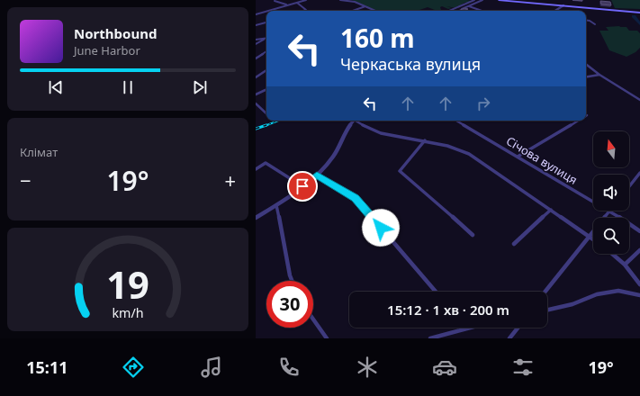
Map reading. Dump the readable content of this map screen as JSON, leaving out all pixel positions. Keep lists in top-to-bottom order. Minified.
{"streets":{"street":["Січова вулиця"]},"north":"top","page":{"turn":["160 m","Черкаська вулиця"],"song":["Northbound","June Harbor"],"tile":"Клімат","heat":["−","19°","+"],"limit":"30","trip":"15:12 · 1 хв · 200 m","tabs":["15:11","19°"],"gauge":["19","km/h"]}}
